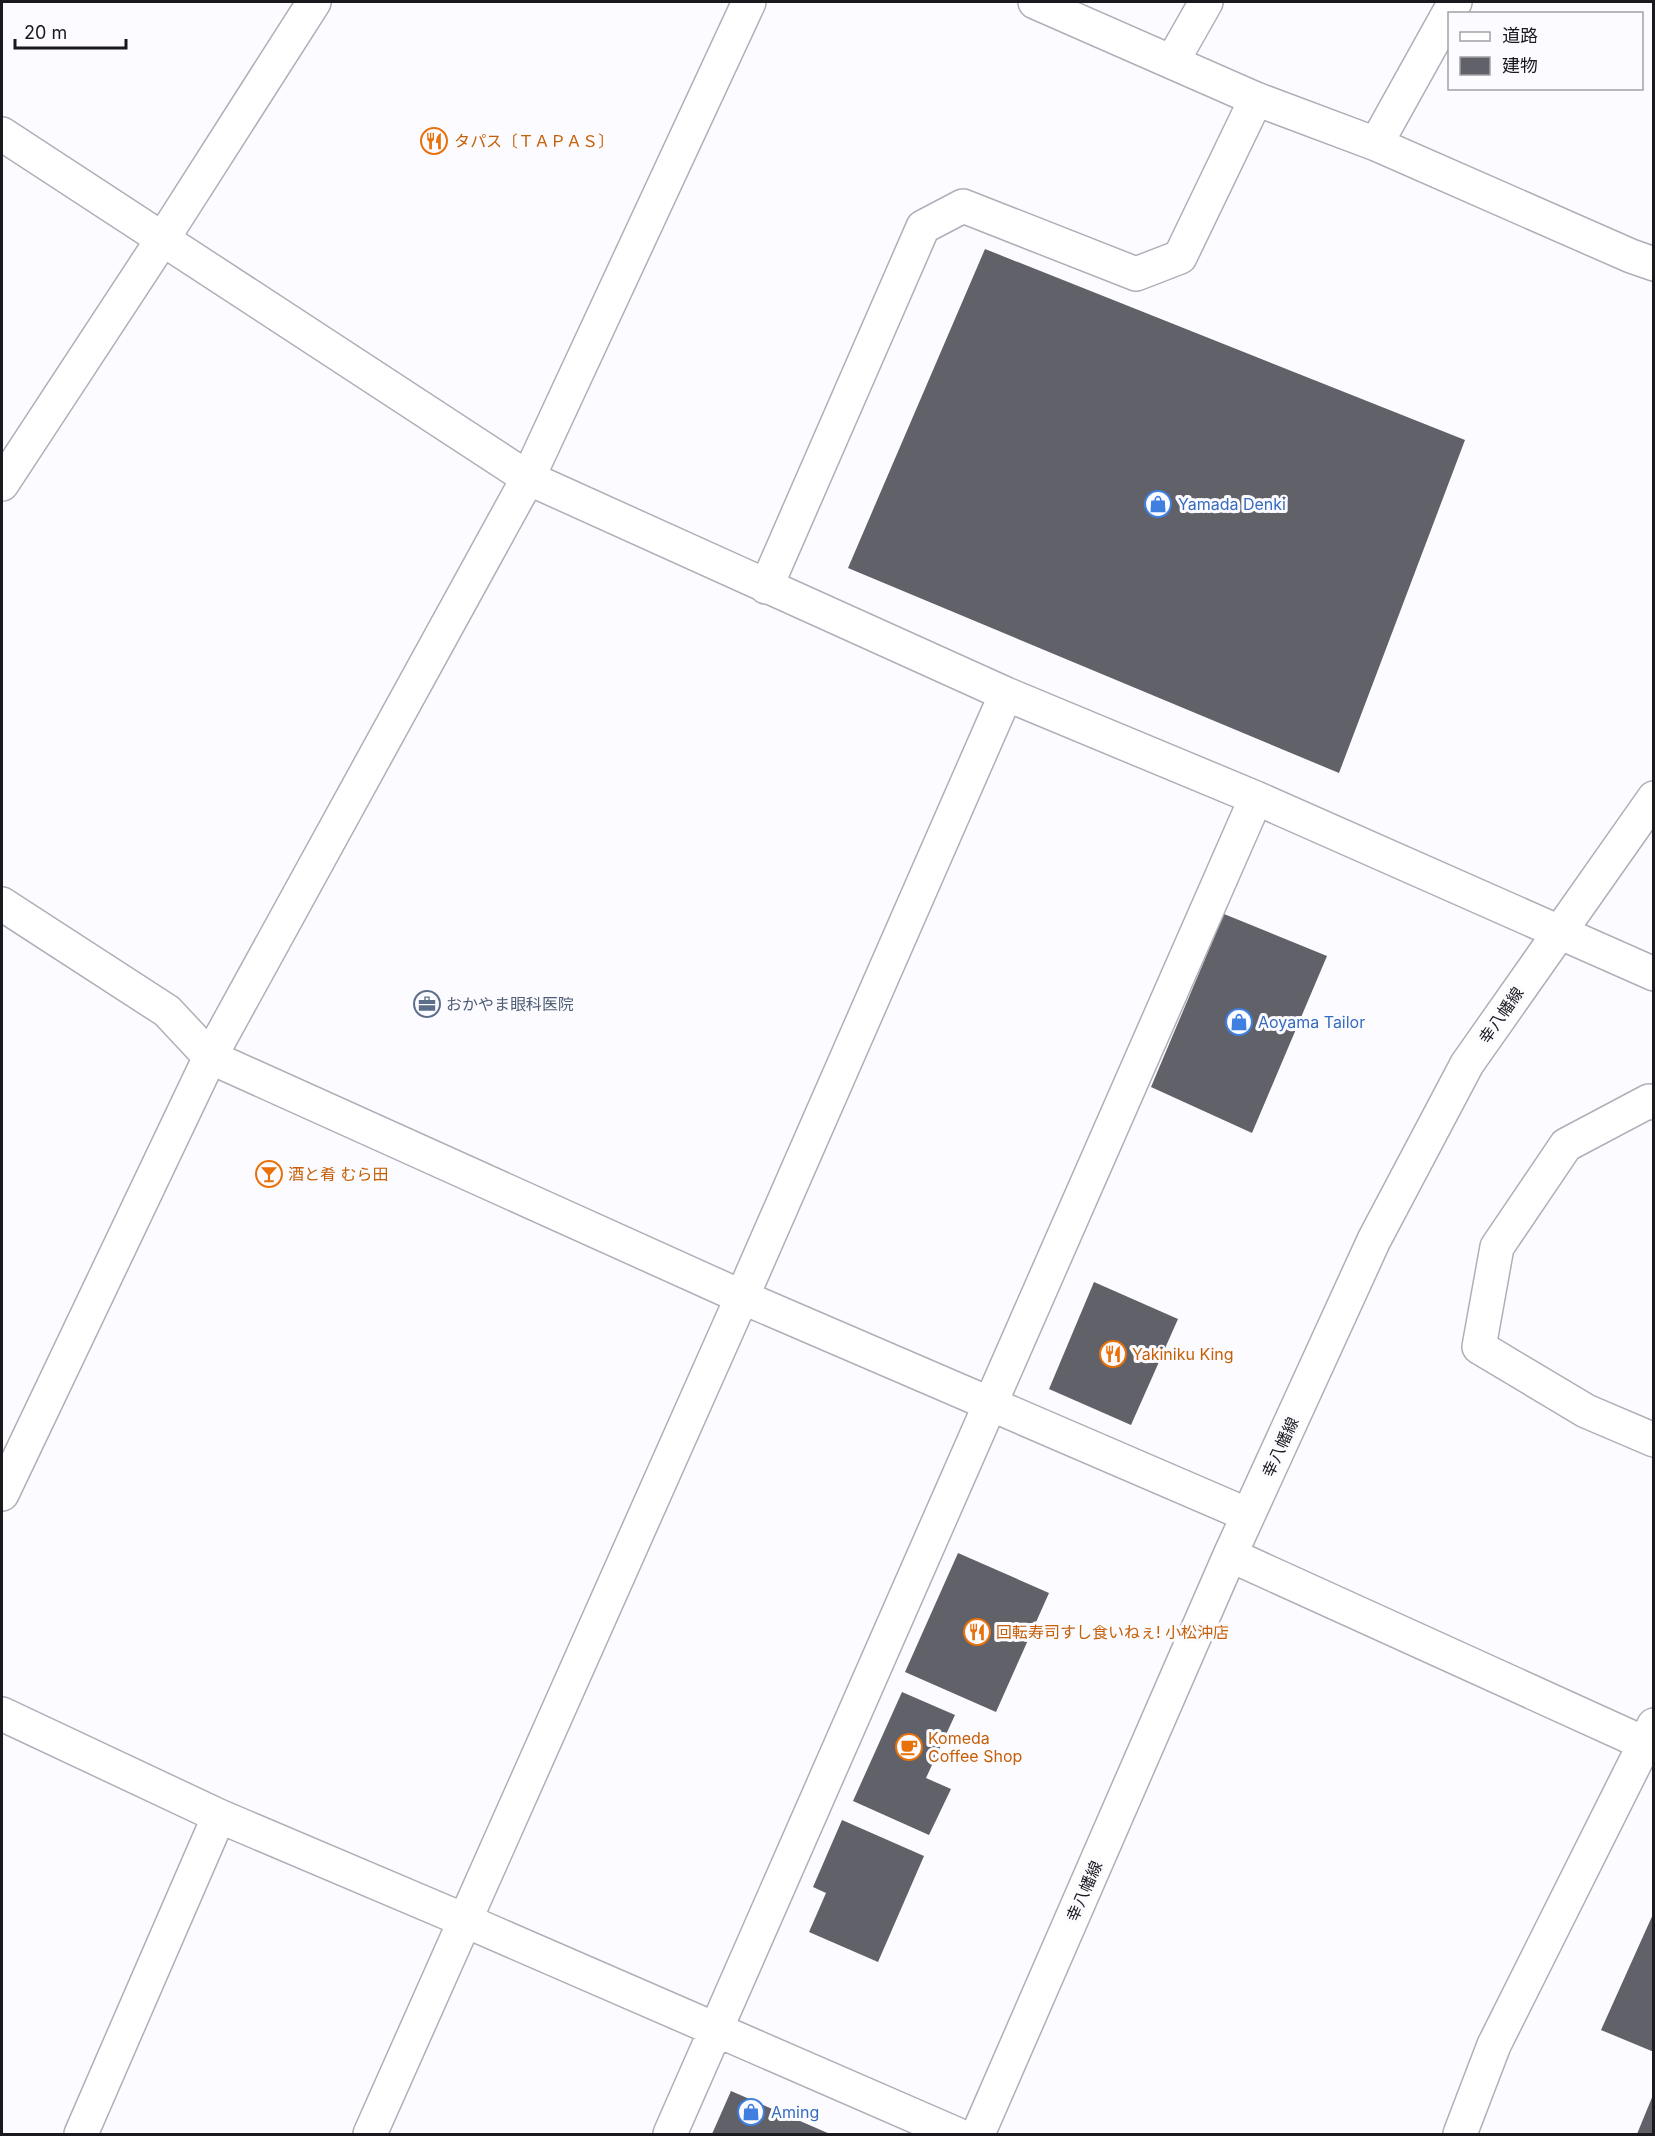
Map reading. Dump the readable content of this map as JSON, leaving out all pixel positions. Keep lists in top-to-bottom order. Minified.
{"streets":{"street":["幸八幡線"]},"places":{"restaurant":["タパス〔ＴＡＰＡＳ〕","Yakiniku King","回転寿司すし食いねぇ! 小松沖店"],"shop":["Yamada Denki","Aoyama Tailor","Aming"],"office":["おかやま眼科医院"],"bar":["酒と肴 むら田"],"cafe":["Komeda Coffee Shop"]},"legend":["道路","建物"],"scale_bar":"20 m"}
